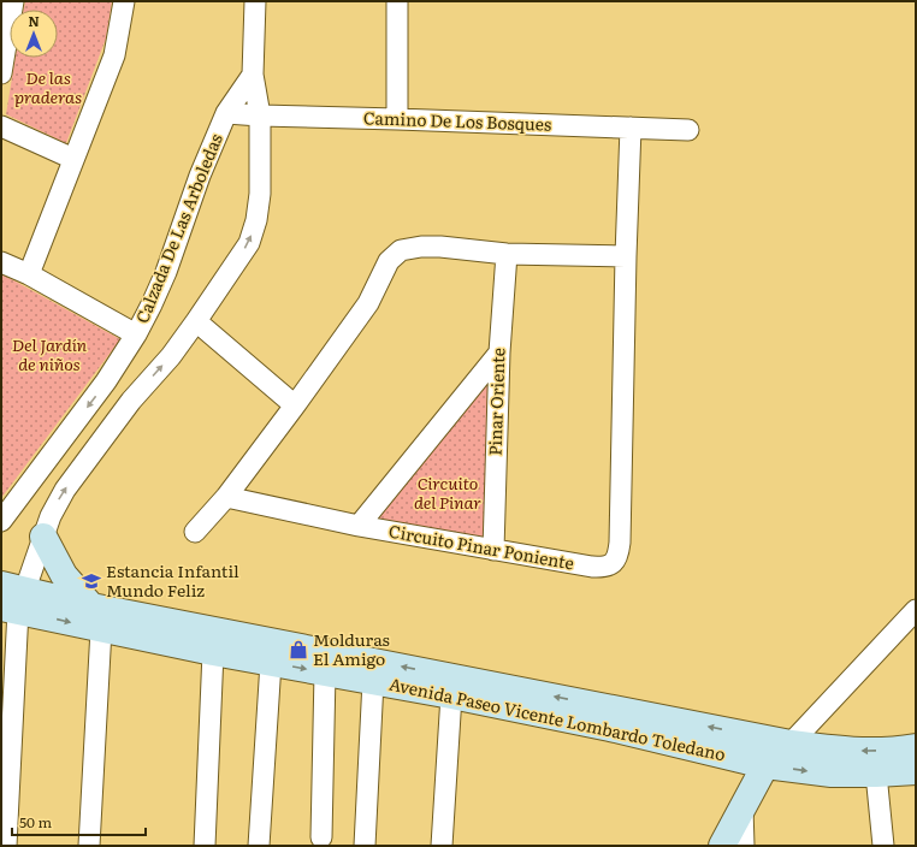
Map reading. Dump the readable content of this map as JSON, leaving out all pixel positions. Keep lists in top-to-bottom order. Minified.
{"streets":{"main road":["Avenida Paseo Vicente Lombardo Toledano"],"street":["Camino De Los Bosques","Calzada De Las Arboledas","Pinar Oriente","Circuito Pinar Poniente"]},"crossings":[["Camino De Los Bosques","Calzada De Las Arboledas"],["Pinar Oriente","Circuito Pinar Poniente"]],"parks":["De las praderas","Del Jardín de niños","Circuito del Pinar"],"places":{"school or university":["Estancia Infantil Mundo Feliz"],"shop":["Molduras El Amigo"]},"scale_bar":"50 m","north":"top"}
